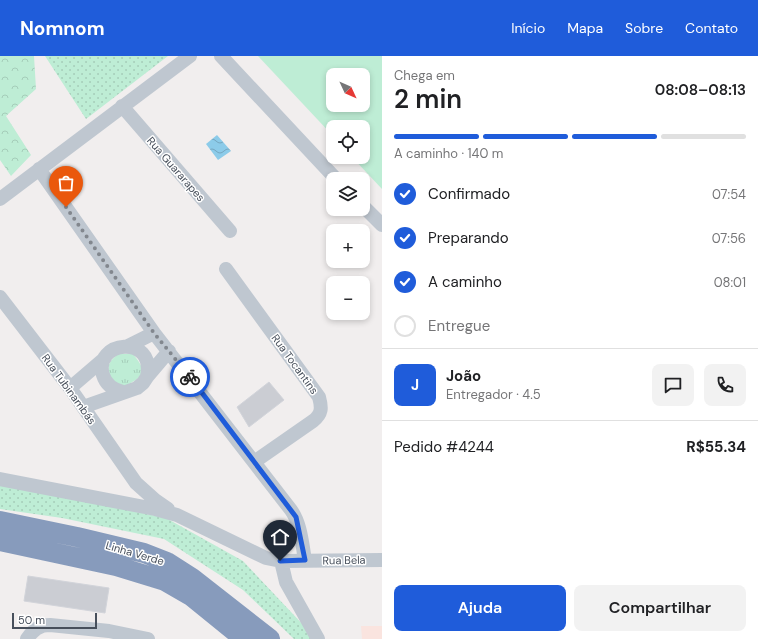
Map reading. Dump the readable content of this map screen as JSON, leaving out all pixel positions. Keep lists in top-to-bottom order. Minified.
{"streets":{"highway":["Linha Verde"],"street":["Rua Guararapes","Rua Tocantins","Rua Tubinambás","Rua Bela"]},"crossings":[["Rua Tubinambás","Rua Bela"]],"scale_bar":"50 m","north":"bottom right","page":{"header":"Nomnom","nav":["Início","Mapa","Sobre","Contato"],"heading":["2 min","Chega em","08:08–08:13"],"panel":["João","Entregador · 4.5","Pedido #4244","R$55.34"],"map_buttons":["+","−"],"bar":"A caminho · 140 m","list":[["Confirmado","07:54"],["Preparando","07:56"],["A caminho","08:01"],"Entregue"],"round":"J","buttons":["Ajuda","Compartilhar"],"scale":"50 m"}}
